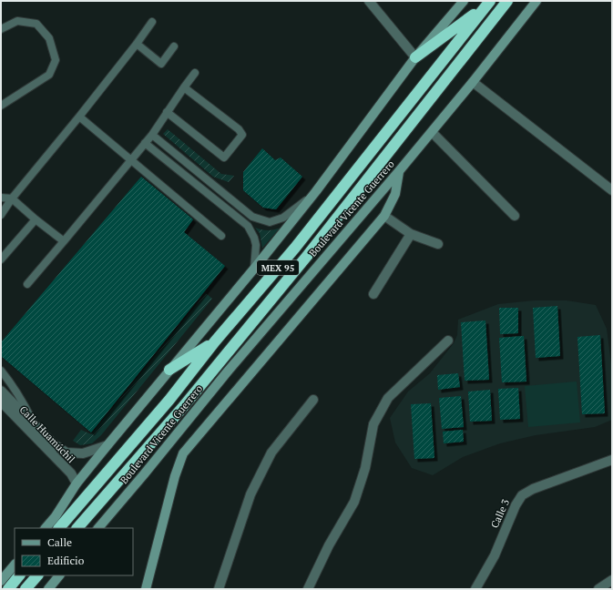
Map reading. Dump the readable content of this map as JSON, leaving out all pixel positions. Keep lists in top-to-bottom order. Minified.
{"streets":{"highway":["Boulevard Vicente Guerrero","MEX 95"],"street":["Calle Huamúchil","Calle 3"]},"legend":["Calle","Edificio"]}
